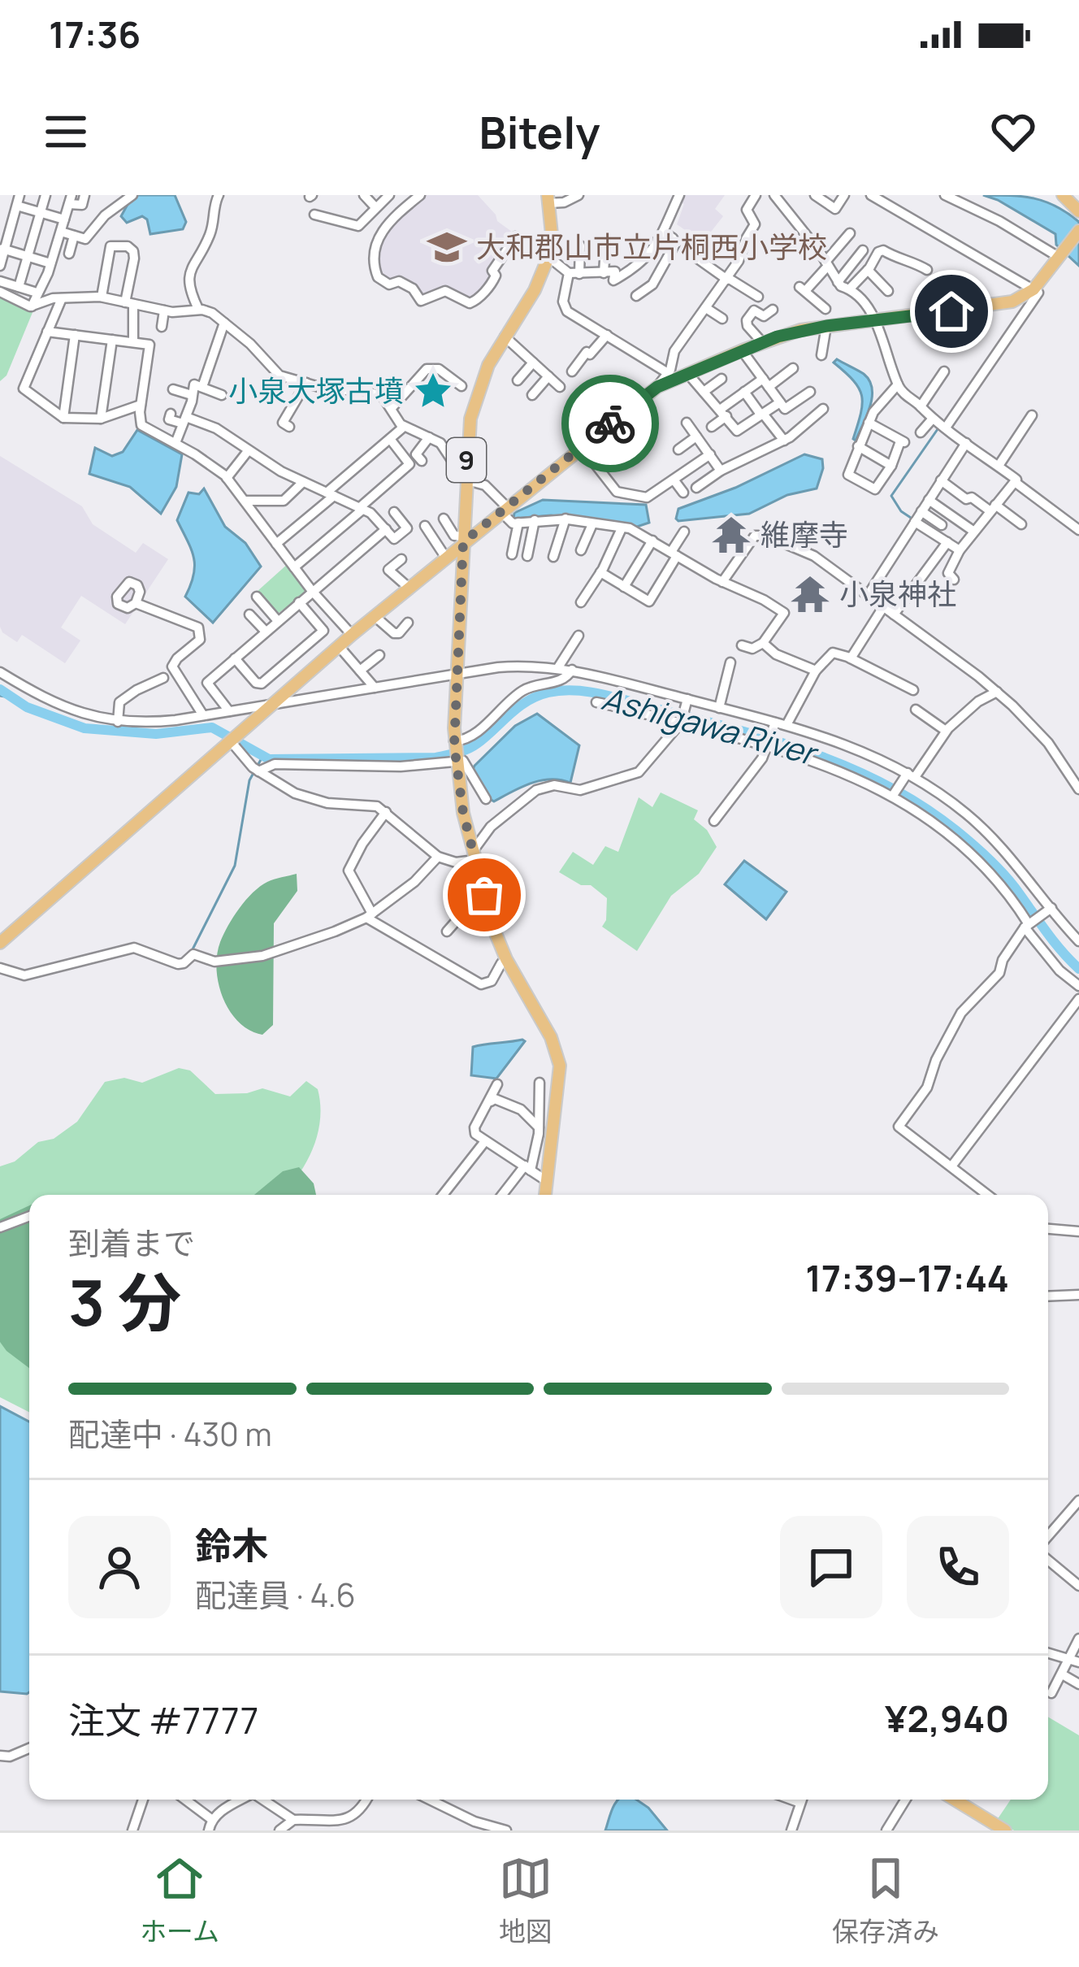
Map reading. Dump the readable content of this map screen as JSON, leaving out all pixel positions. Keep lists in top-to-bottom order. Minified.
{"streets":{"main road":["9"]},"water":["Ashigawa River"],"places":{"school or university":["大和郡山市立片桐西小学校"],"place":["小泉大塚古墳"],"temple":["維摩寺","小泉神社"]},"page":{"status":"17:36","header":"Bitely","heading":["3 分","到着まで","17:39–17:44"],"panel":["鈴木","配達員 · 4.6","注文 #7777","¥2,940"],"bar":"配達中 · 430 m","tabs":["ホーム","地図","保存済み"]}}
